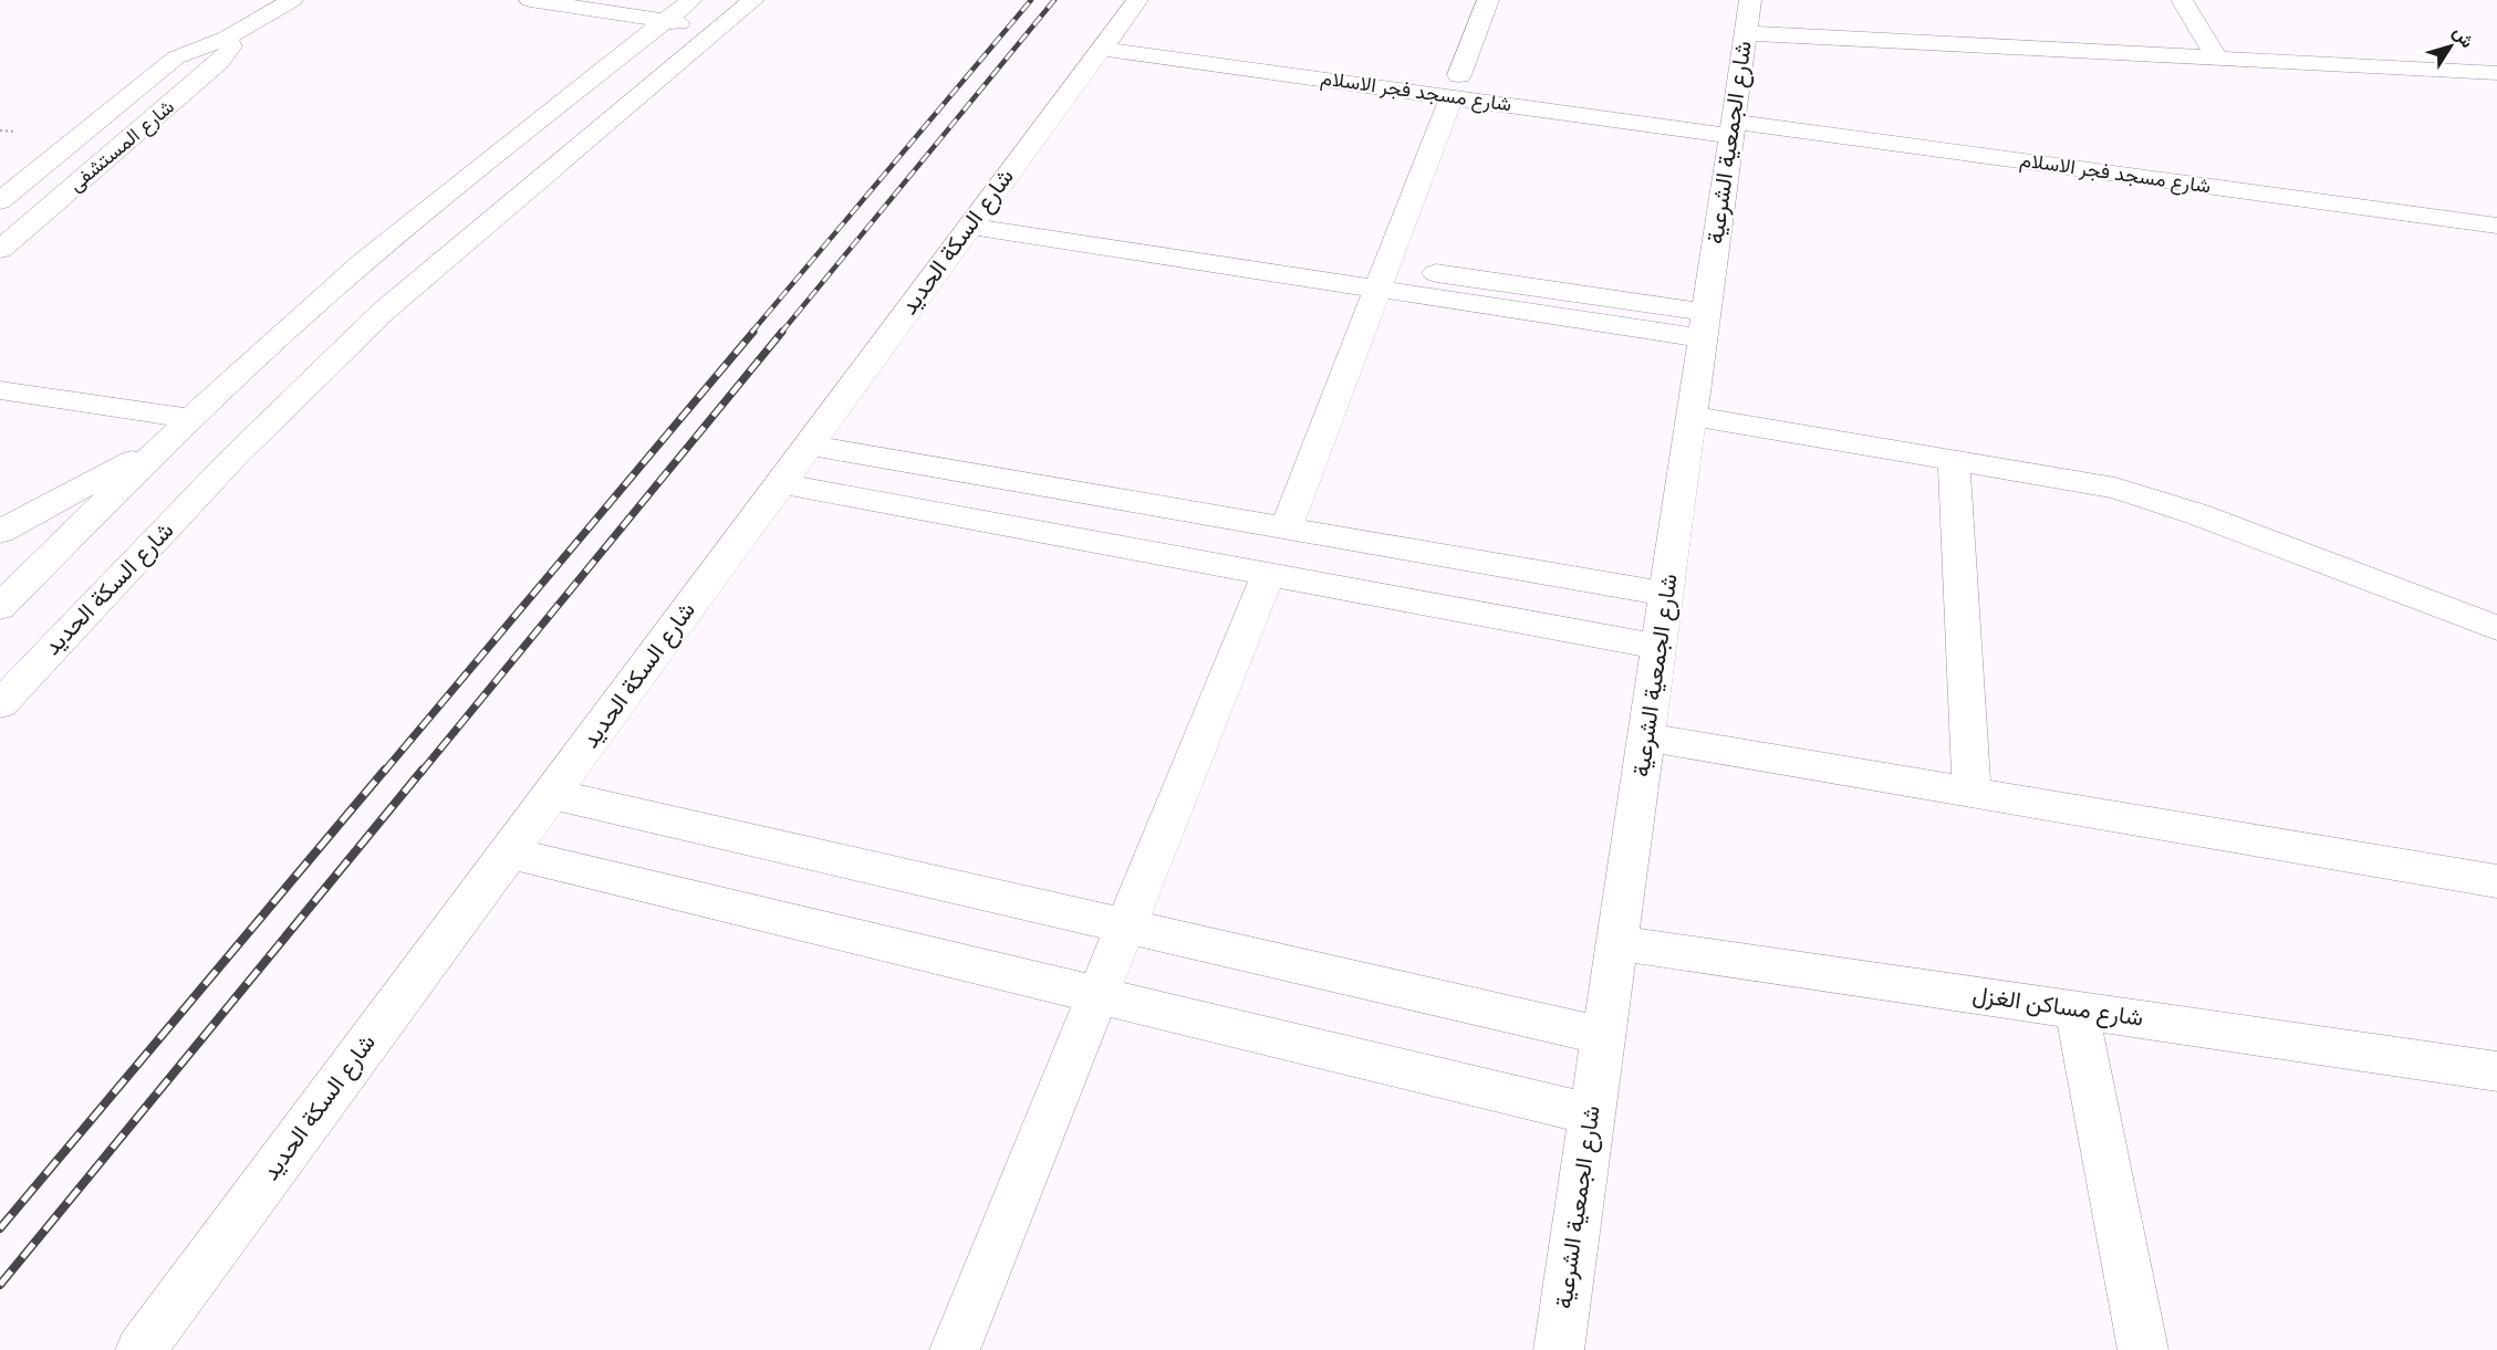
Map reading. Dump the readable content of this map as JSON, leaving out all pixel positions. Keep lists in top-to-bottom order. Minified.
{"streets":{"street":["شارع مسجد فجر الاسلام","شارع الجمعية الشرعية","شارع المستشفى","شارع السكة الحديد","شارع مساكن الغزل"]},"crossings":[["شارع مسجد فجر الاسلام","شارع الجمعية الشرعية"],["شارع مسجد فجر الاسلام","شارع السكة الحديد"],["شارع الجمعية الشرعية","شارع مساكن الغزل"]],"north":"top right"}
